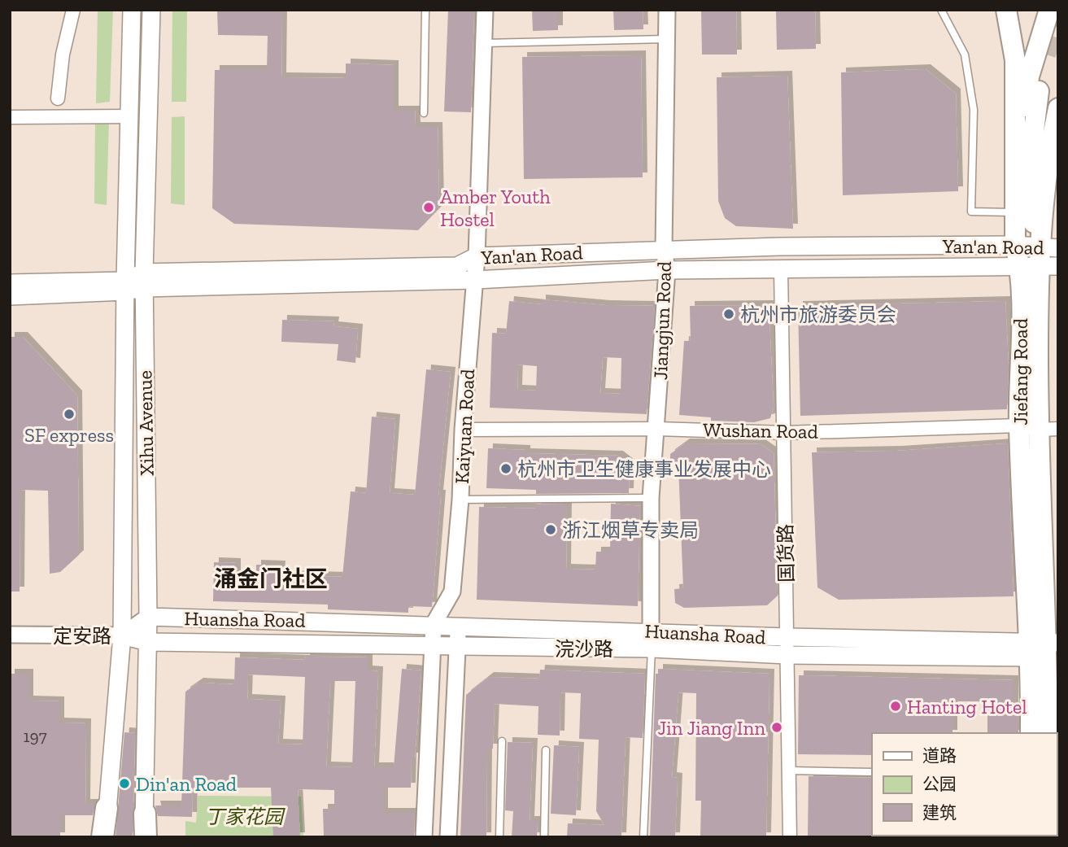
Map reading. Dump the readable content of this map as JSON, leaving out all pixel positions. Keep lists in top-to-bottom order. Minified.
{"streets":{"main road":["Yan'an Road","Jiefang Road","Xihu Avenue","Huansha Road","浣沙路"],"street":["Jiangjun Road","Kaiyuan Road","Wushan Road","国货路","定安路"]},"crossings":[["Yan'an Road","Jiangjun Road"],["Yan'an Road","Jiefang Road"],["Yan'an Road","Xihu Avenue"],["Yan'an Road","Kaiyuan Road"],["Yan'an Road","国货路"],["Jiangjun Road","Wushan Road"],["Jiangjun Road","Huansha Road"],["Jiefang Road","Wushan Road"],["Jiefang Road","Huansha Road"],["Jiefang Road","浣沙路"],["Xihu Avenue","Huansha Road"],["Xihu Avenue","定安路"],["Xihu Avenue","浣沙路"],["Kaiyuan Road","Wushan Road"],["Kaiyuan Road","Huansha Road"],["Kaiyuan Road","浣沙路"],["Wushan Road","国货路"],["国货路","Huansha Road"],["国货路","浣沙路"],["Huansha Road","定安路"],["Huansha Road","浣沙路"],["定安路","浣沙路"]],"districts":["涌金门社区"],"parks":["丁家花园"],"places":["Amber Youth Hostel","杭州市旅游委员会","SF express","杭州市卫生健康事业发展中心","浙江烟草专卖局","Hanting Hotel","Jin Jiang Inn","Din'an Road"],"house_numbers":["197"],"legend":["道路","公园","建筑"]}
